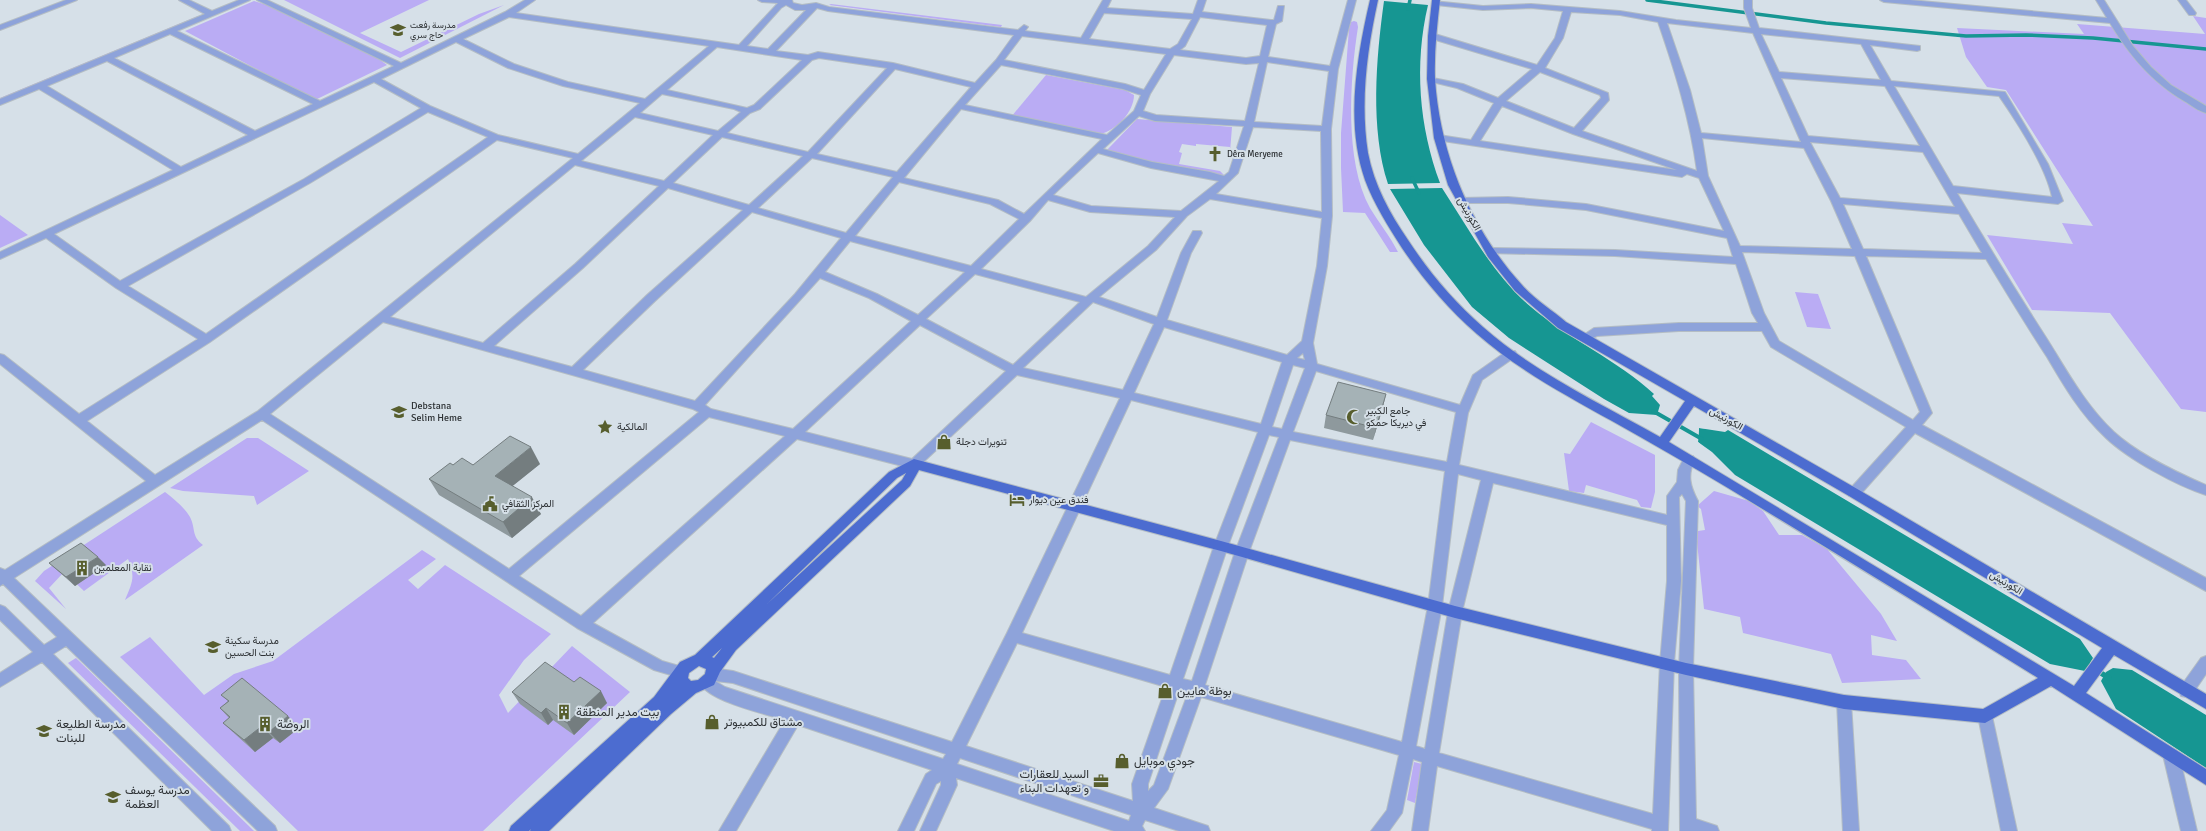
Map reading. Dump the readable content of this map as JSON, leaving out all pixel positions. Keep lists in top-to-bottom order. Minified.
{"streets":{"main road":["الكورنيش"]},"places":{"school or university":["مدرسة رفعت حاج سري","Debstana Selim Heme","مدرسة سكينة بنت الحسين","مدرسة الطليعة للبنات","مدرسة يوسف العظمة"],"church":["Dêra Meryeme"],"mosque":["جامع الكبير في ديريكا حمكو"],"place":["المالكية"],"shop":["تنويرات دجلة","بوظة هايين","مشتاق للكمبيوتر","جودي موبايل"],"hotel":["فندق عين ديوار"],"public building":["المركز الثقافي"],"building":["نقابة المعلمين","بيت مدير المنطقة","الروضة"],"office":["السيد للعقارات و تعهدات البناء"]}}
